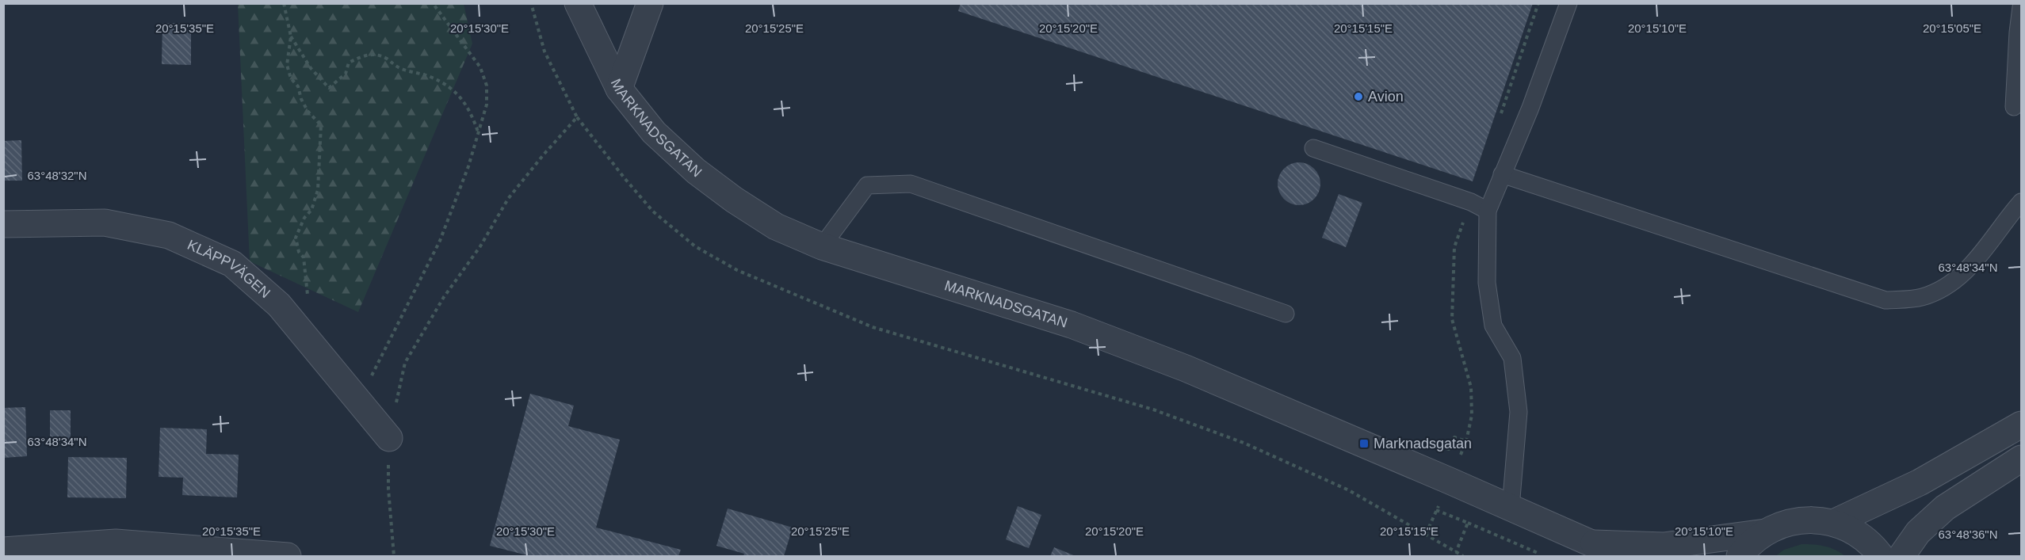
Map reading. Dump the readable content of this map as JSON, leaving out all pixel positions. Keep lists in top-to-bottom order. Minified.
{"streets":{"street":["MARKNADSGATAN","KLÄPPVÄGEN"]},"places":{"other":["Avion"],"transit":["Marknadsgatan"]},"coordinates":["20°15'35\"E","20°15'30\"E","20°15'25\"E","20°15'20\"E","20°15'15\"E","20°15'10\"E","20°15'05\"E","63°48'32\"N","63°48'34\"N","63°48'36\"N"]}
